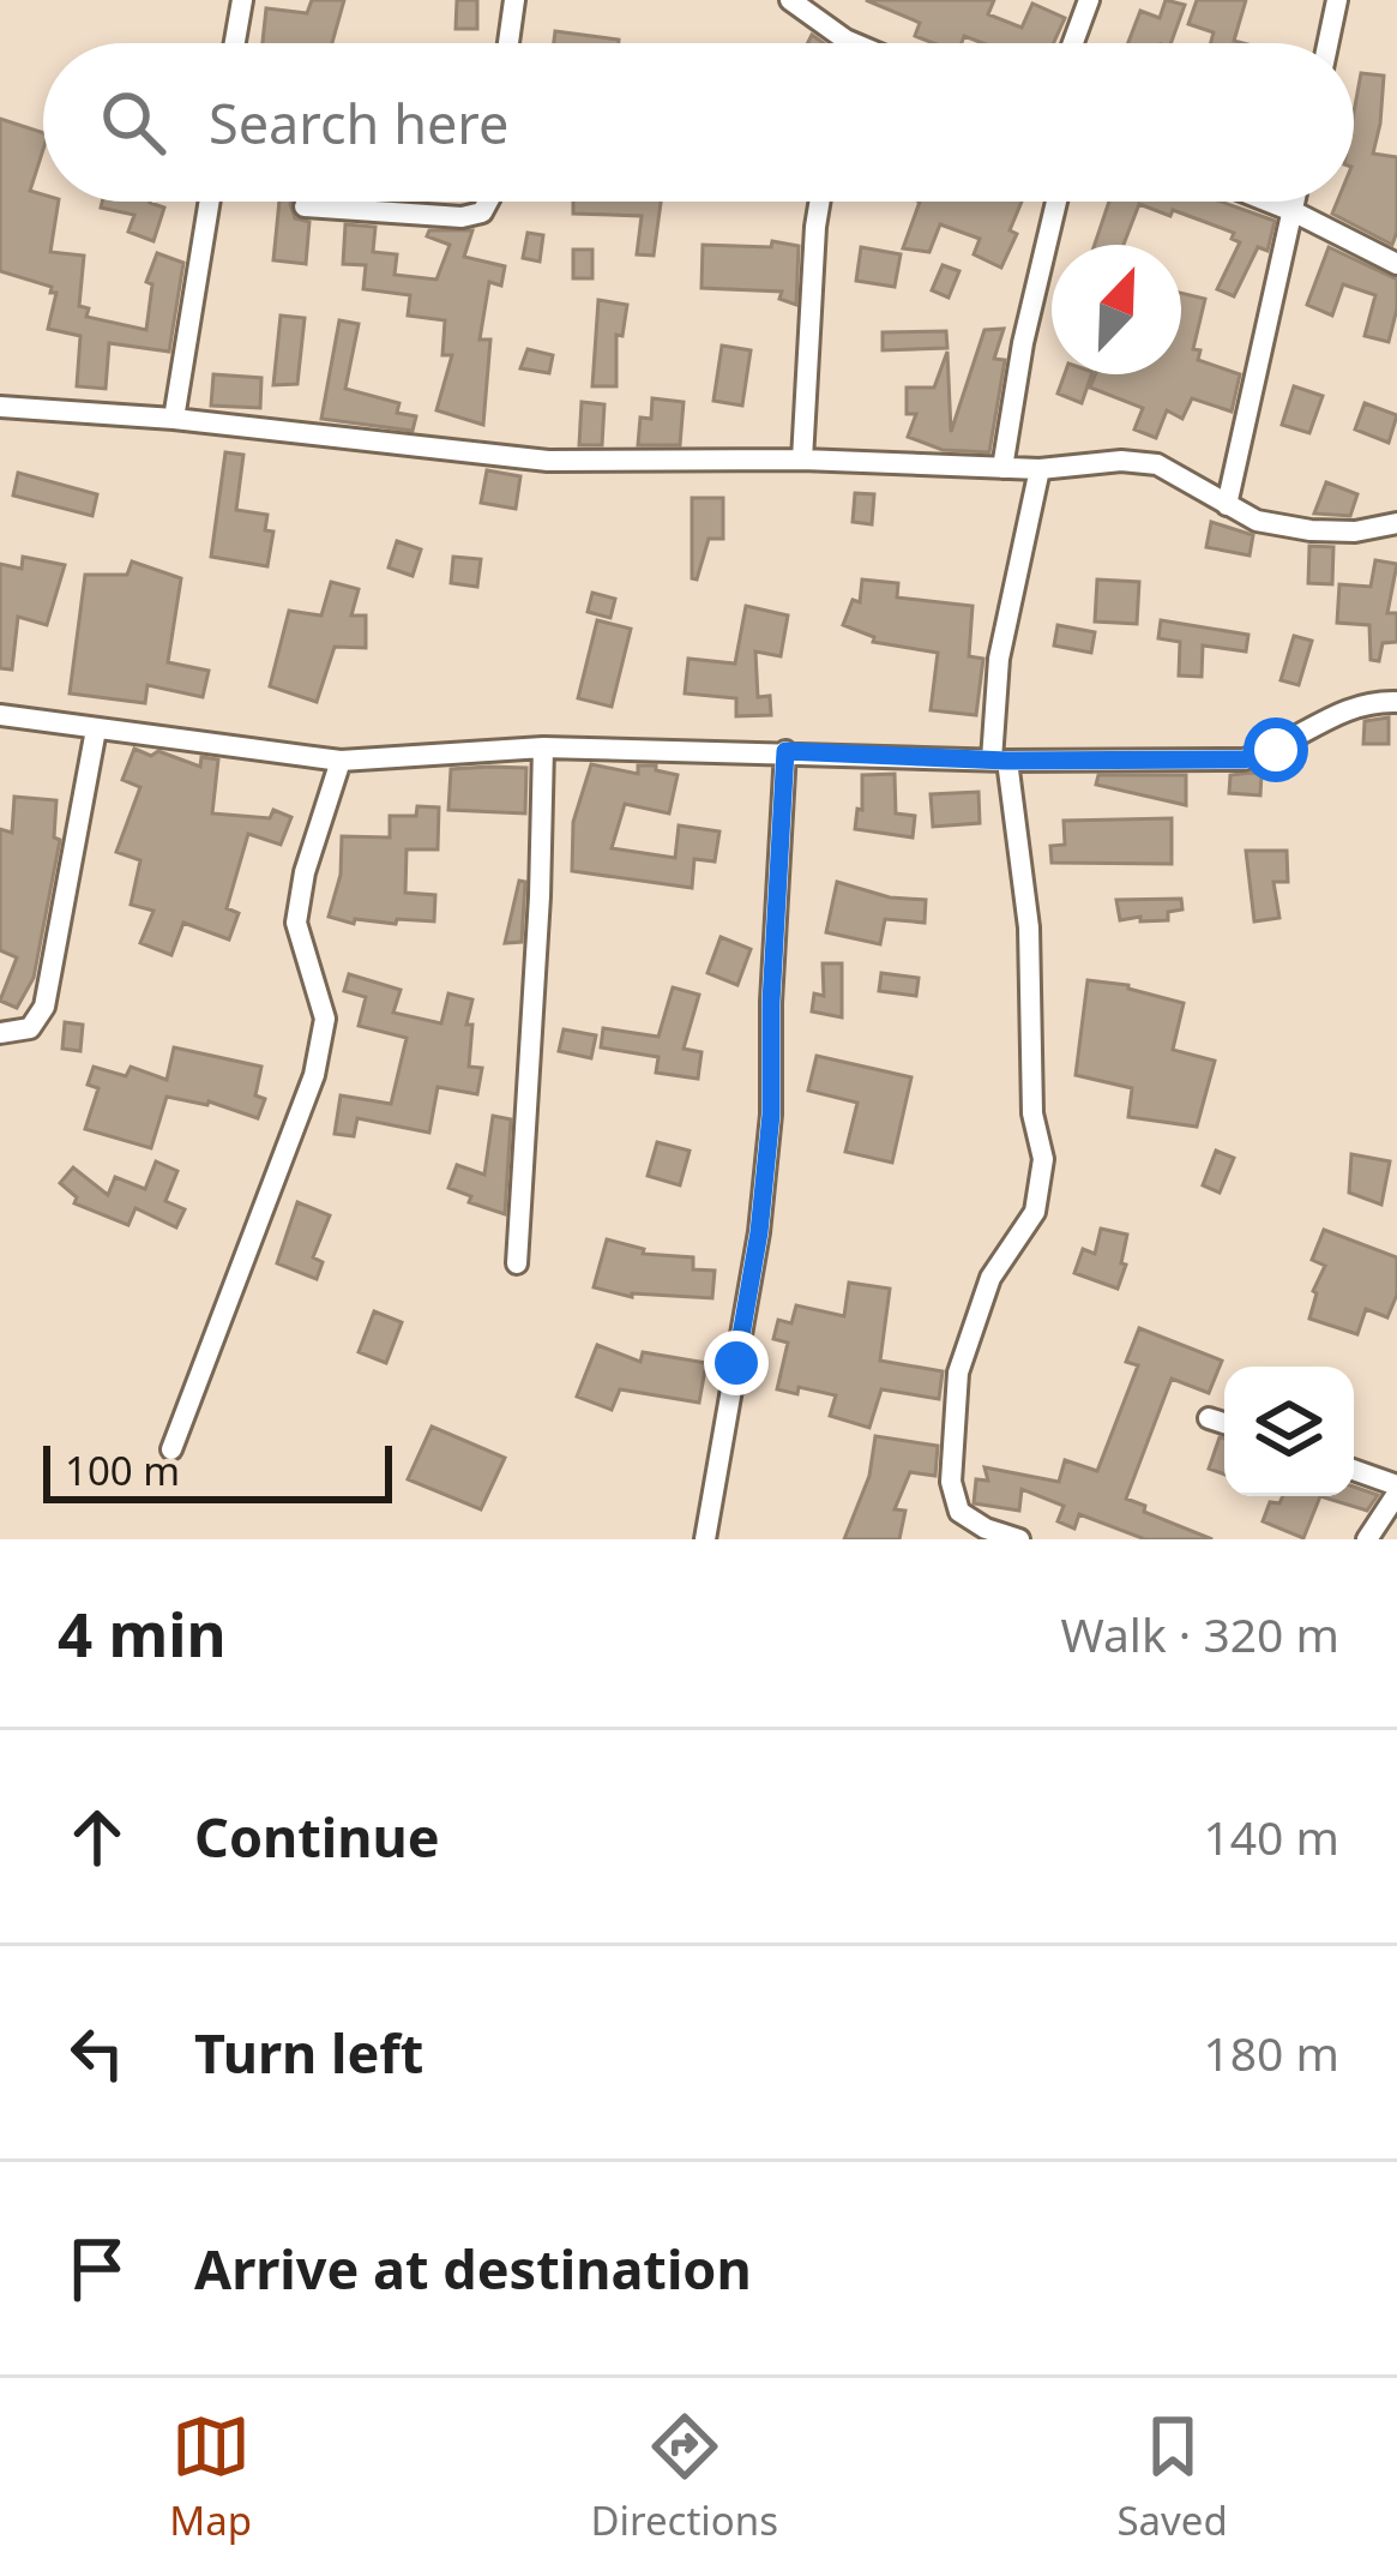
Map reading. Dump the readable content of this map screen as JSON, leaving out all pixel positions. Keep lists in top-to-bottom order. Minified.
{"scale_bar":"100 m","north":"top right","page":{"search":"Search here","scale":"100 m","heading":["4 min","Walk · 320 m"],"list":[["Continue","140 m"],["Turn left","180 m"],"Arrive at destination"],"nav":["Map","Directions","Saved"]}}
